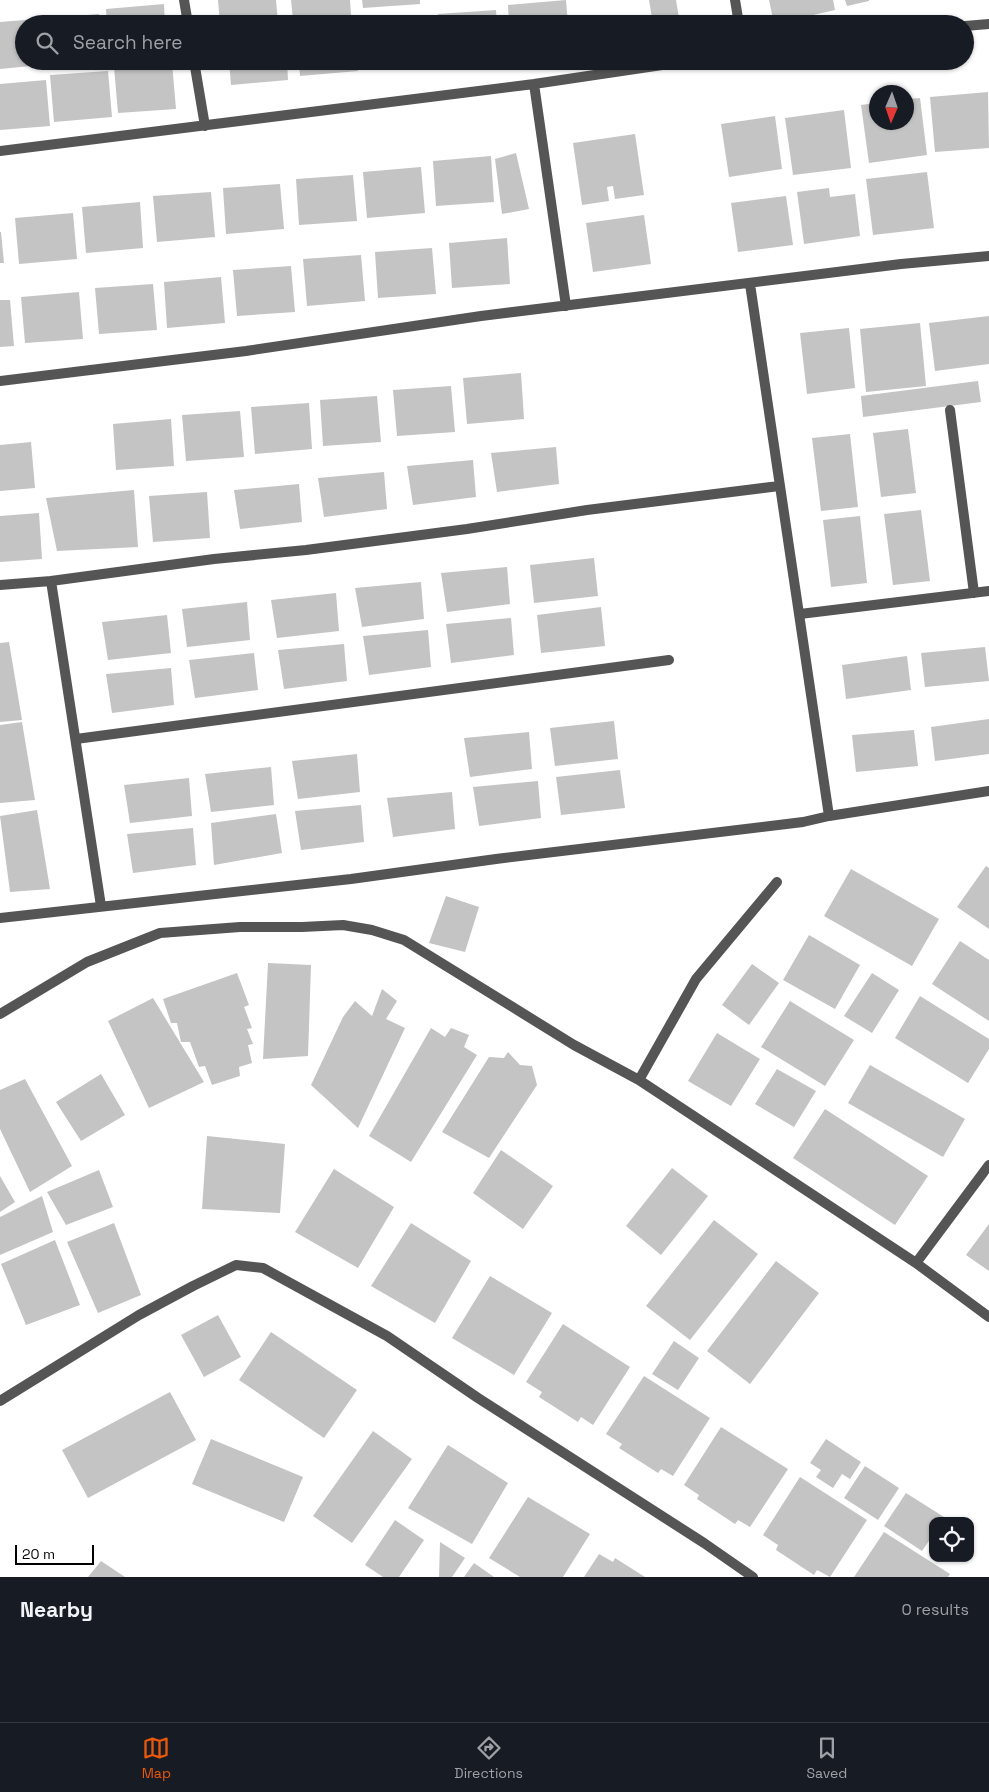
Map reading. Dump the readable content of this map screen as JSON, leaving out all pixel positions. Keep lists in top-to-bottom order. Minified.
{"scale_bar":"20 m","north":"bottom","page":{"search":"Search here","scale":"20 m","heading":["Nearby","0 results"],"nav":["Map","Directions","Saved"]}}
